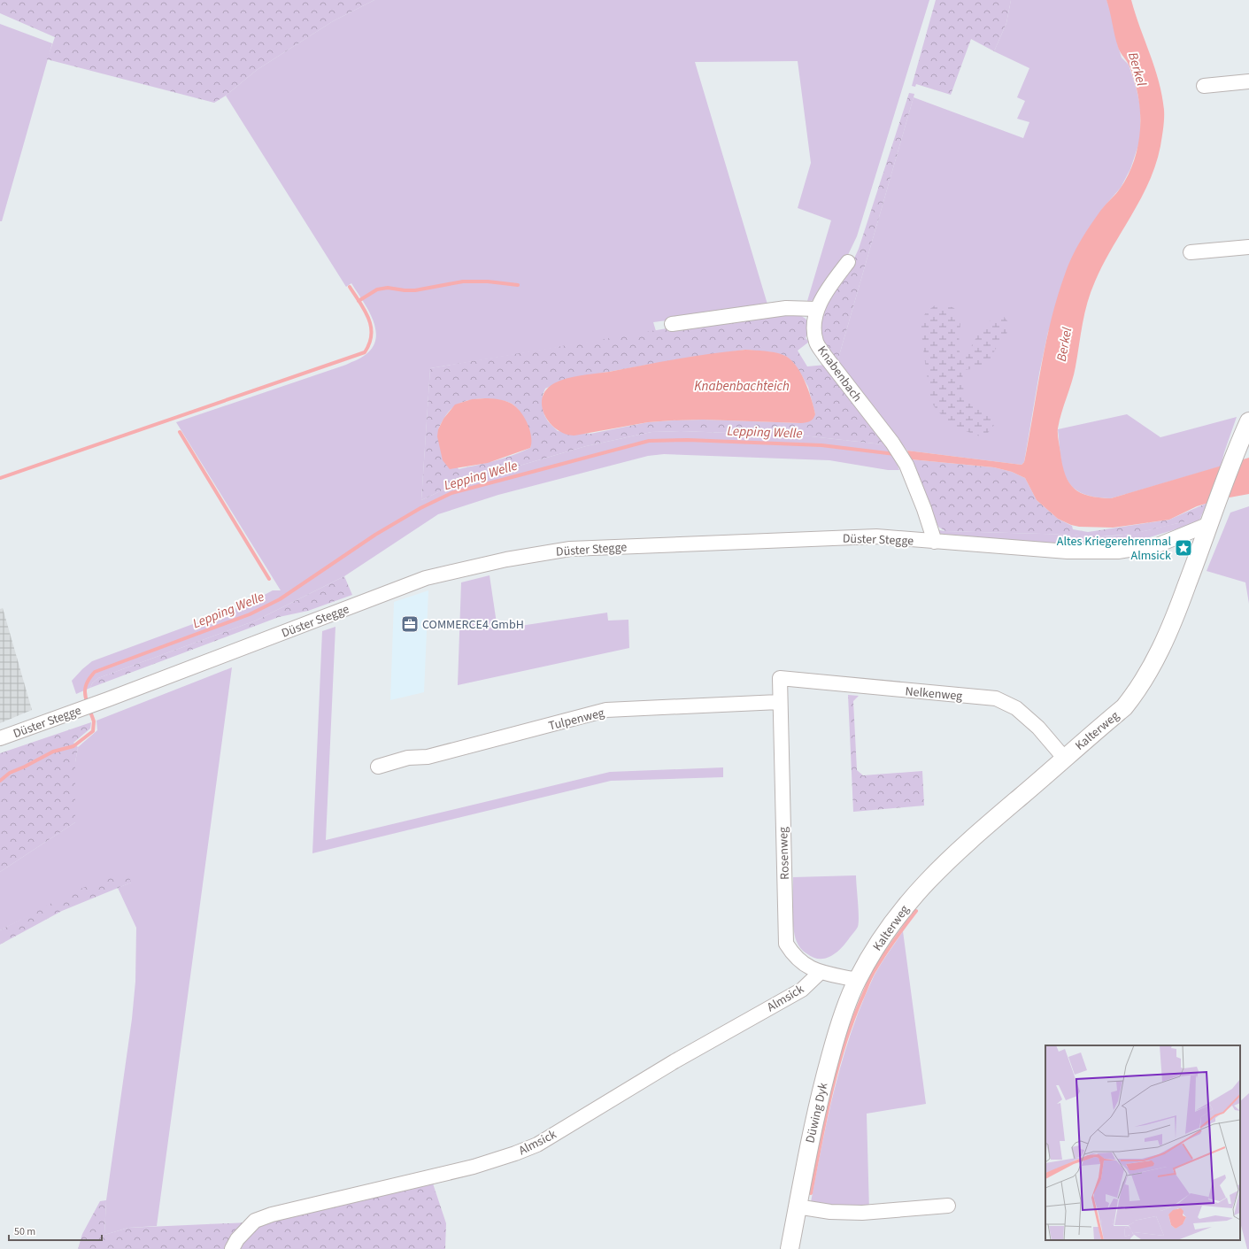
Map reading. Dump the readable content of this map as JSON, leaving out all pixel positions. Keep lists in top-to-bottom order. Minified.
{"streets":{"street":["Knabenbach","Düster Stegge","Nelkenweg","Tulpenweg","Kalterweg","Rosenweg","Almsick","Düwing Dyk"]},"crossings":[["Knabenbach","Düster Stegge"],["Düster Stegge","Kalterweg"],["Nelkenweg","Kalterweg"],["Nelkenweg","Rosenweg"],["Tulpenweg","Rosenweg"],["Kalterweg","Rosenweg"],["Kalterweg","Düwing Dyk"],["Rosenweg","Almsick"],["Rosenweg","Düwing Dyk"]],"water":["Berkel","Knabenbachteich","Lepping Welle"],"places":{"place":["Altes Kriegerehrenmal Almsick"],"office":["COMMERCE4 GmbH"]},"scale_bar":"50 m"}
